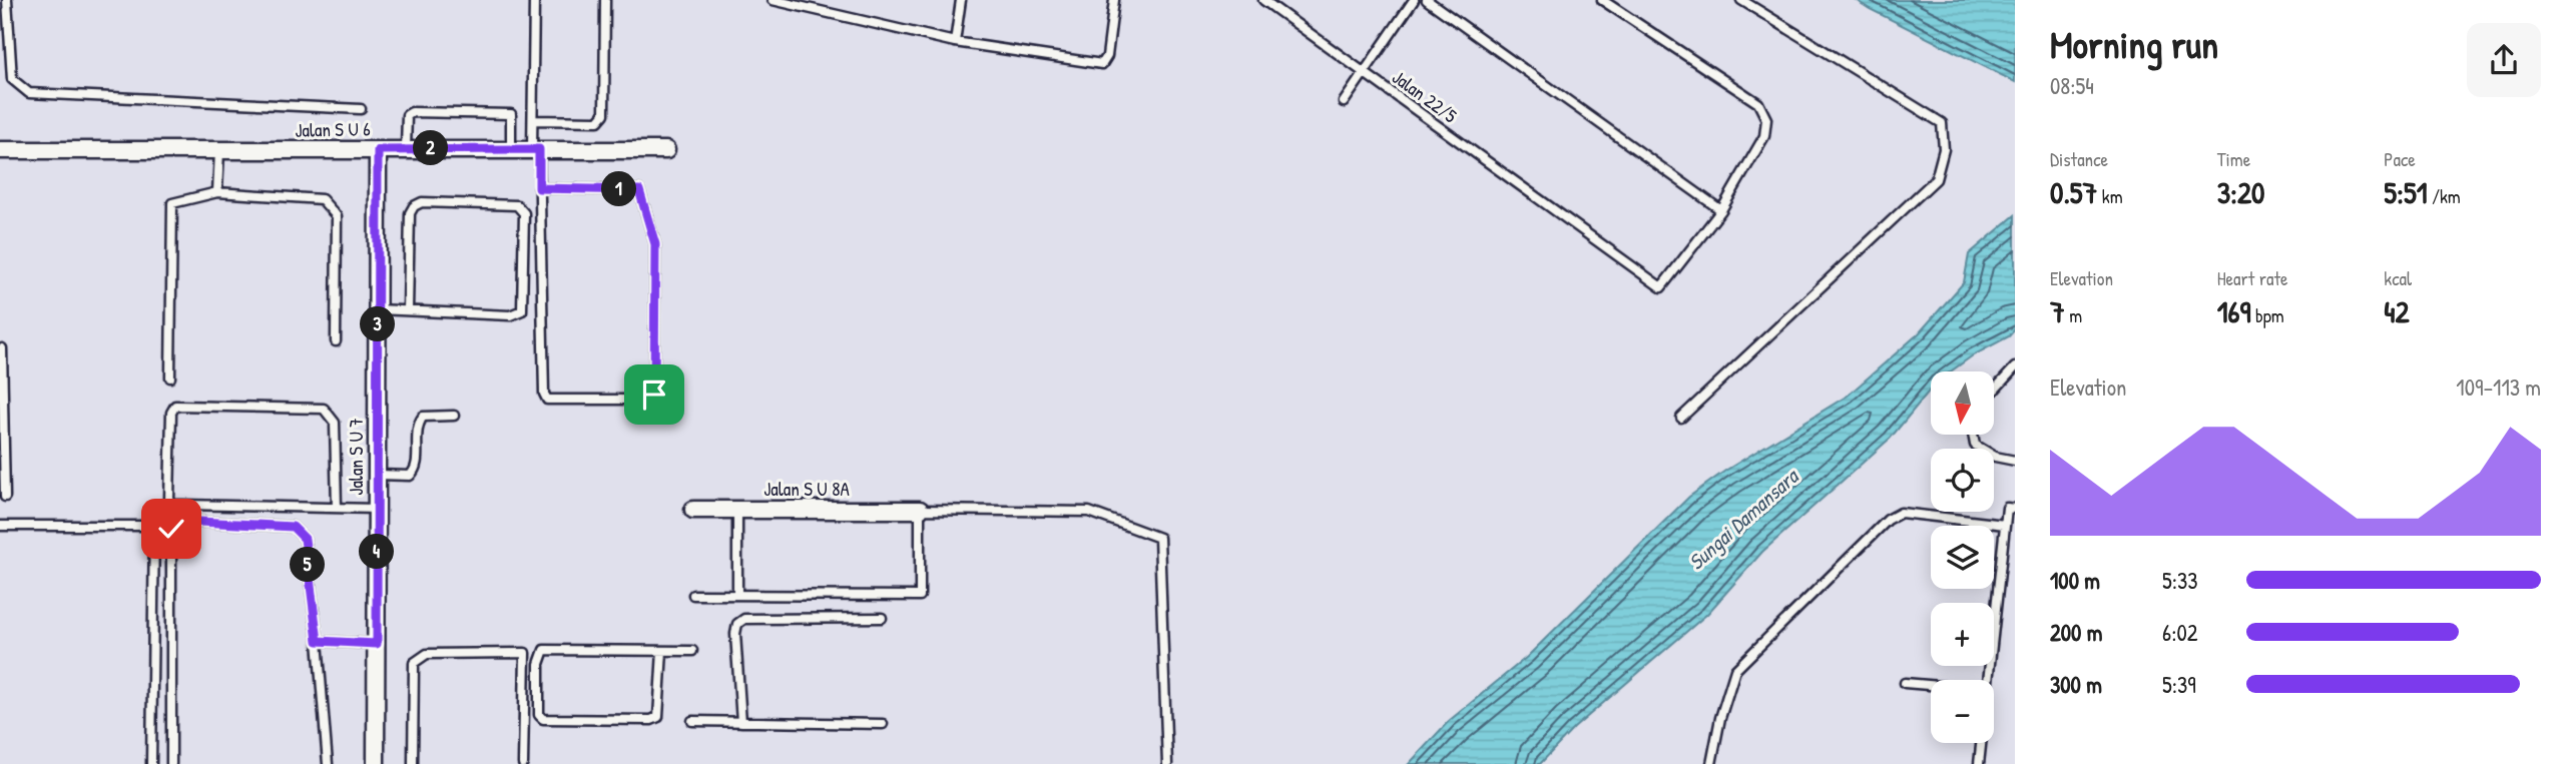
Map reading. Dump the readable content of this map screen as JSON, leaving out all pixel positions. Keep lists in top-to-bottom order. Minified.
{"streets":{"street":["Jalan S U 6","Jalan S U 7","Jalan S U 8A"],"lane":["Jalan 22/5"]},"crossings":[["Jalan S U 6","Jalan S U 7"]],"water":["Sungai Damansara"],"north":"bottom","page":{"heading":["Morning run","08:54"],"stats":[["Distance","0.57 km"],["Time","3:20"],["Pace","5:51 /km"],["Elevation","7 m"],["Heart rate","169 bpm"],["kcal","42"]],"pins":["2","1","3","4","5"],"chart":["Elevation","109–113 m"],"map_buttons":["+","−"],"list":[{"name":"100 m","note":"5:33"},{"name":"200 m","note":"6:02"},{"name":"300 m","note":"5:39"}]}}
